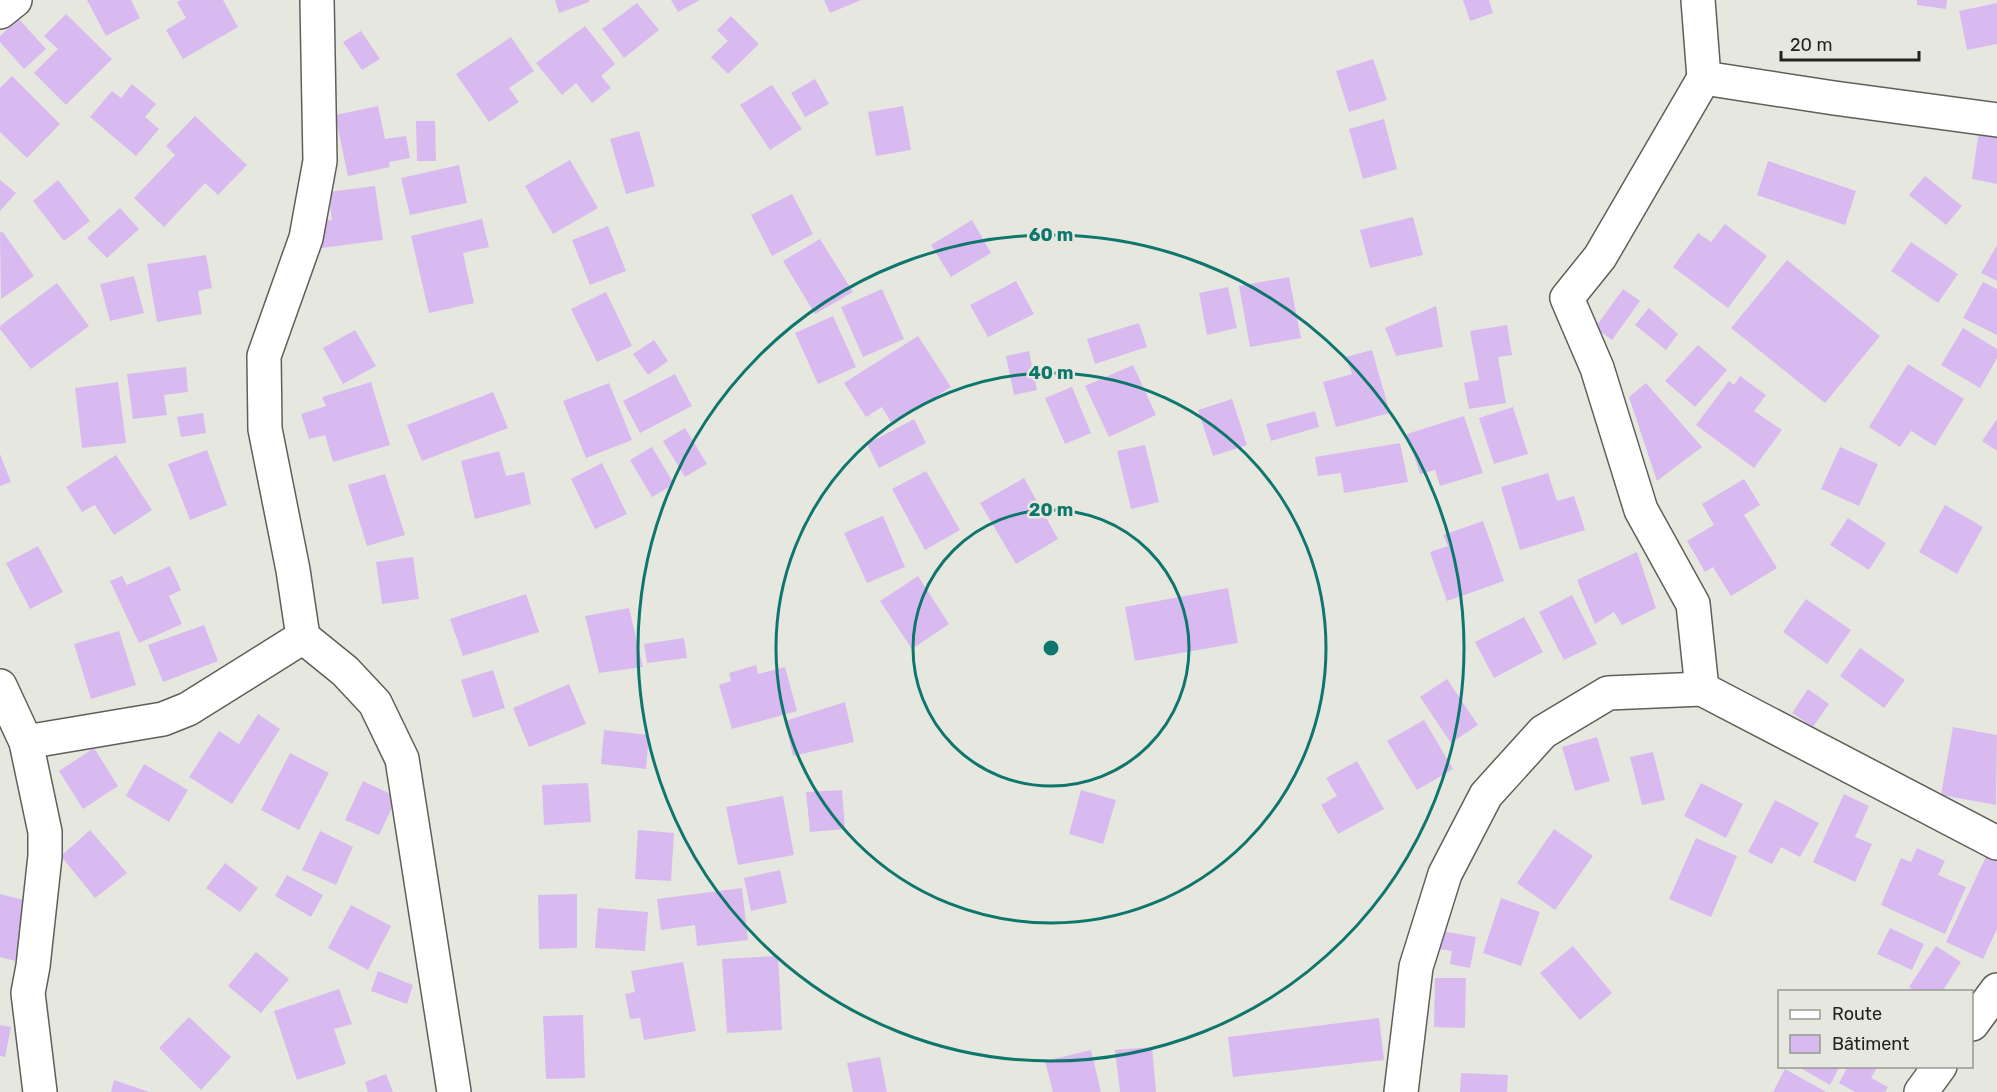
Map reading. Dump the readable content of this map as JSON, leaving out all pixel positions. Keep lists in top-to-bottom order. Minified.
{"legend":["Route","Bâtiment"],"scale_bar":"20 m","rings":["60 m","40 m","20 m"]}
